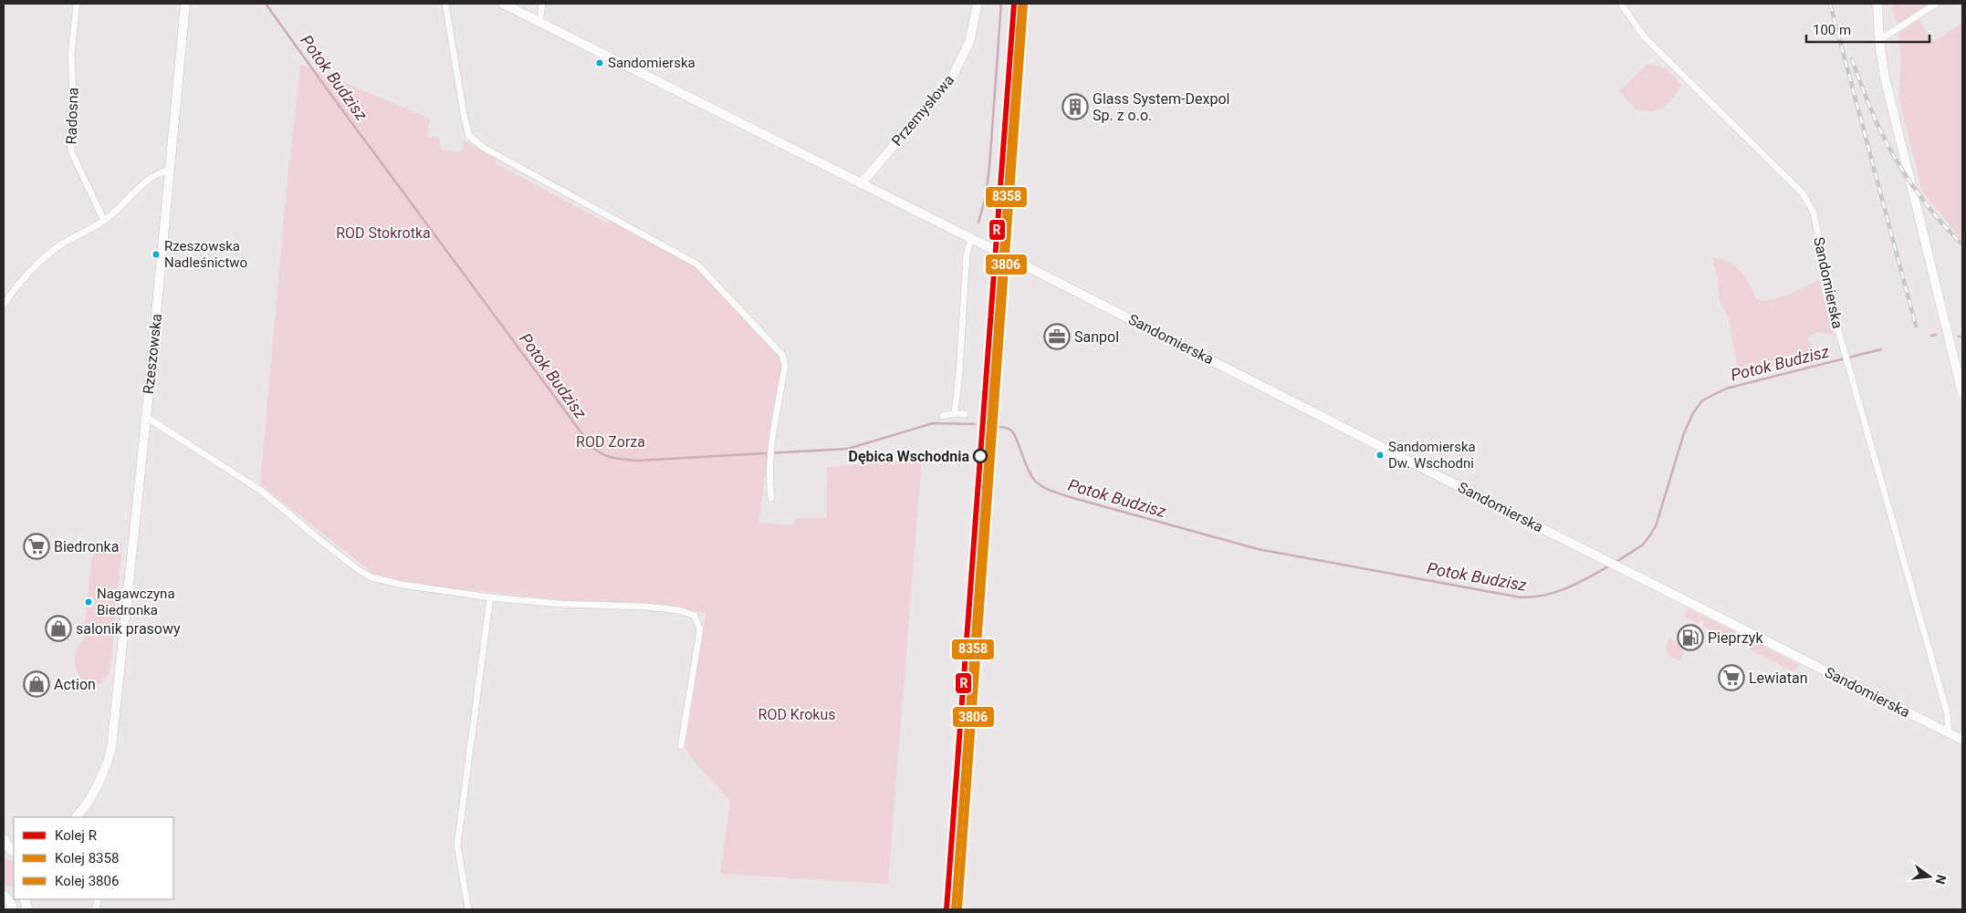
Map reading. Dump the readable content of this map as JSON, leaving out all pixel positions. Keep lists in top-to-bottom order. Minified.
{"streets":{"street":["Przemysłowa","Radosna","Sandomierska","Rzeszowska"]},"water":["Potok Budzisz"],"parks":["ROD Stokrotka","ROD Zorza","ROD Krokus"],"places":{"other":["Sandomierska","Rzeszowska Nadleśnictwo","Sandomierska Dw. Wschodni","Dębica Wschodnia","Nagawczyna Biedronka"],"building":["Glass System-Dexpol Sp. z o.o."],"office":["Sanpol"],"supermarket":["Biedronka","Lewiatan"],"shop":["salonik prasowy","Action"],"fuel station":["Pieprzyk"]},"lines":["rail line R","rail line 8358","rail line 3806"],"legend":["Kolej R","Kolej 8358","Kolej 3806"],"scale_bar":"100 m","north":"right"}
